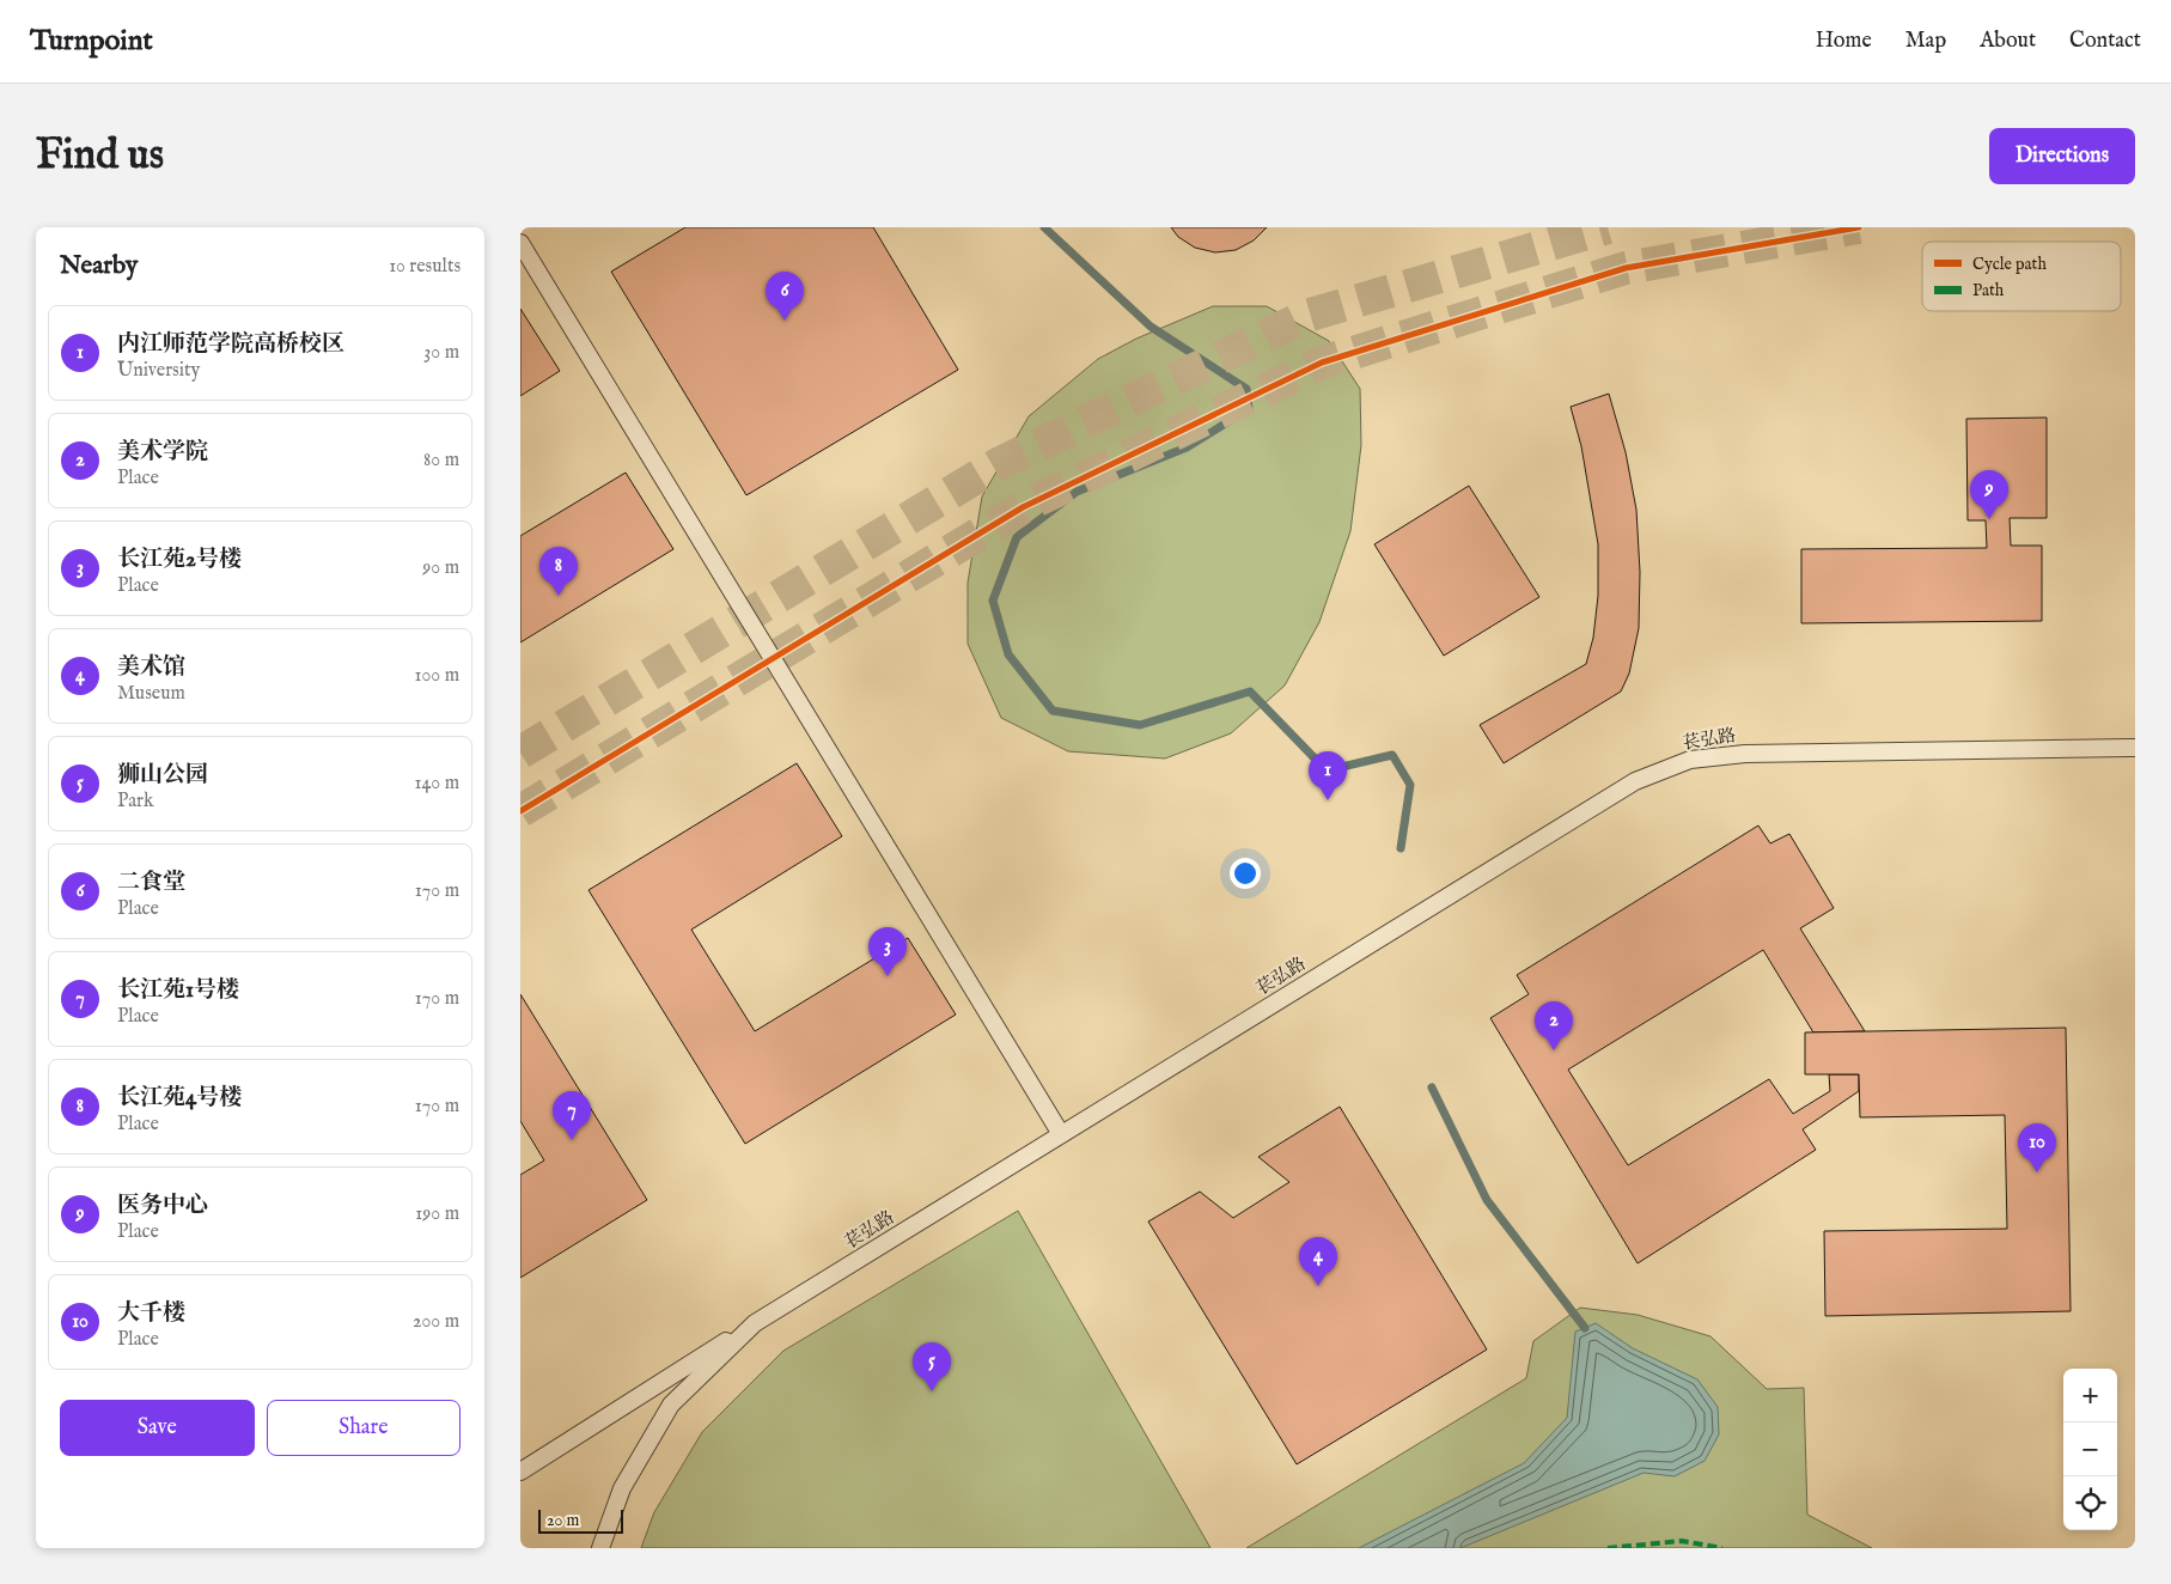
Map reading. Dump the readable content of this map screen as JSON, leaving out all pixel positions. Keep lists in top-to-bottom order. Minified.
{"streets":{"lane":["苌弘路"]},"legend":["Cycle path","Path"],"scale_bar":"20 m","page":{"header":"Turnpoint","nav":["Home","Map","About","Contact"],"buttons":["Directions",["Save","Share"]],"title":"Find us","heading":["Nearby","10 results"],"pins":["6","9","8","1","3","2","7","10","4","5"],"list":[{"mark":"1","name":"内江师范学院高桥校区","note":"University","value":"30 m"},{"mark":"2","name":"美术学院","note":"Place","value":"80 m"},{"mark":"3","name":"长江苑2号楼","note":"Place","value":"90 m"},{"mark":"4","name":"美术馆","note":"Museum","value":"100 m"},{"mark":"5","name":"狮山公园","note":"Park","value":"140 m"},{"mark":"6","name":"二食堂","note":"Place","value":"170 m"},{"mark":"7","name":"长江苑1号楼","note":"Place","value":"170 m"},{"mark":"8","name":"长江苑4号楼","note":"Place","value":"170 m"},{"mark":"9","name":"医务中心","note":"Place","value":"190 m"},{"mark":"10","name":"大千楼","note":"Place","value":"200 m"}],"map_buttons":["+","−"],"scale":"20 m"}}
